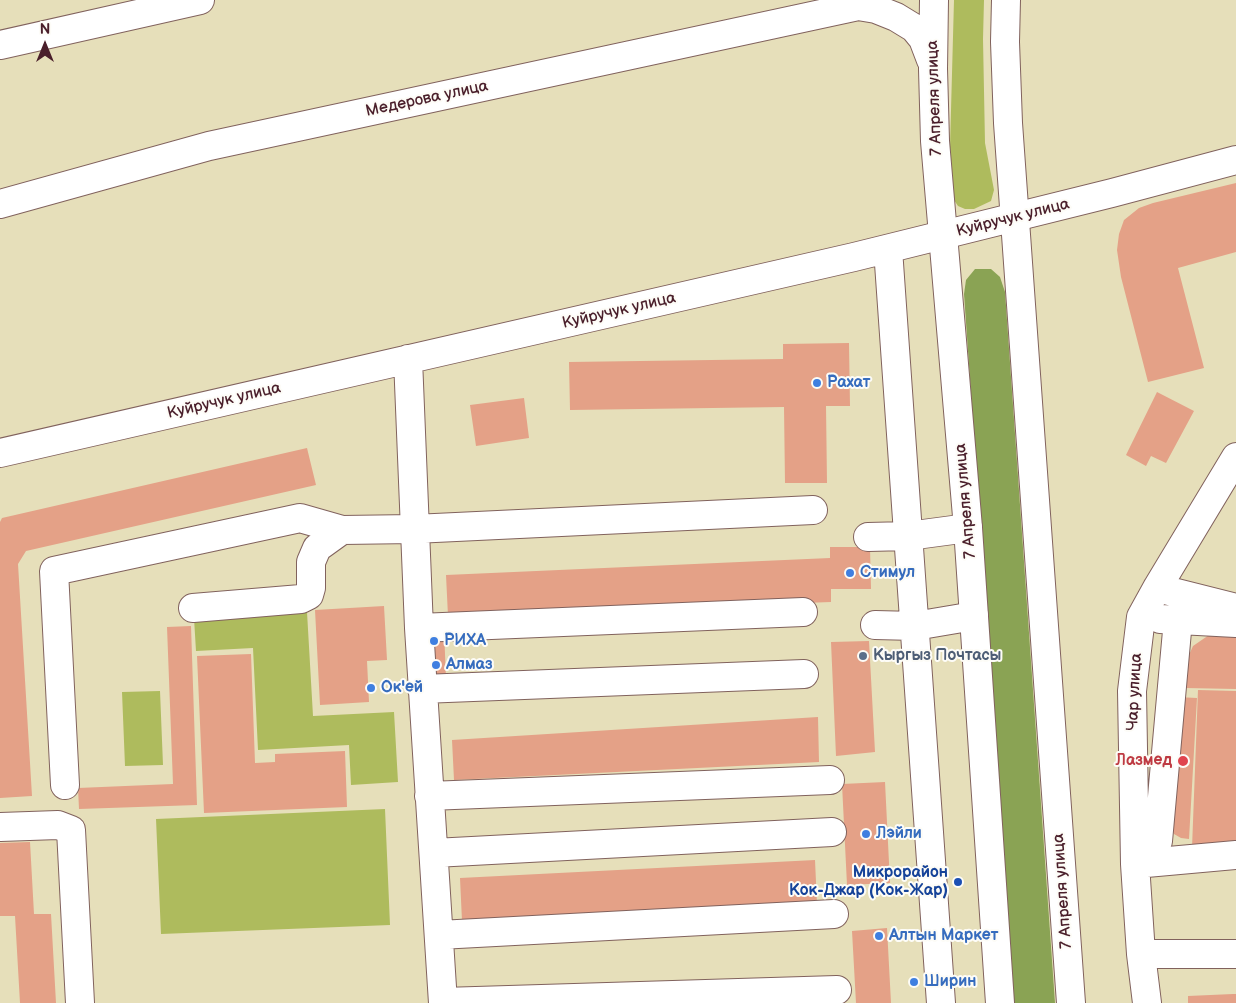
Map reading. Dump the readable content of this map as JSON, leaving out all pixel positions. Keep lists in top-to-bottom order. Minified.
{"streets":{"main road":["7 Апреля улица","Медерова улица","Куйручук улица","Чар улица"]},"crossings":[["7 Апреля улица","Медерова улица"],["7 Апреля улица","Куйручук улица"]],"places":["Рахат","Стимул","РИХА","Кыргыз Почтасы","Алмаз","Ок'ей","Лазмед","Лэйли","Микрорайон Кок-Джар (Кок-Жар)","Алтын Маркет","Ширин"],"north":"top"}
